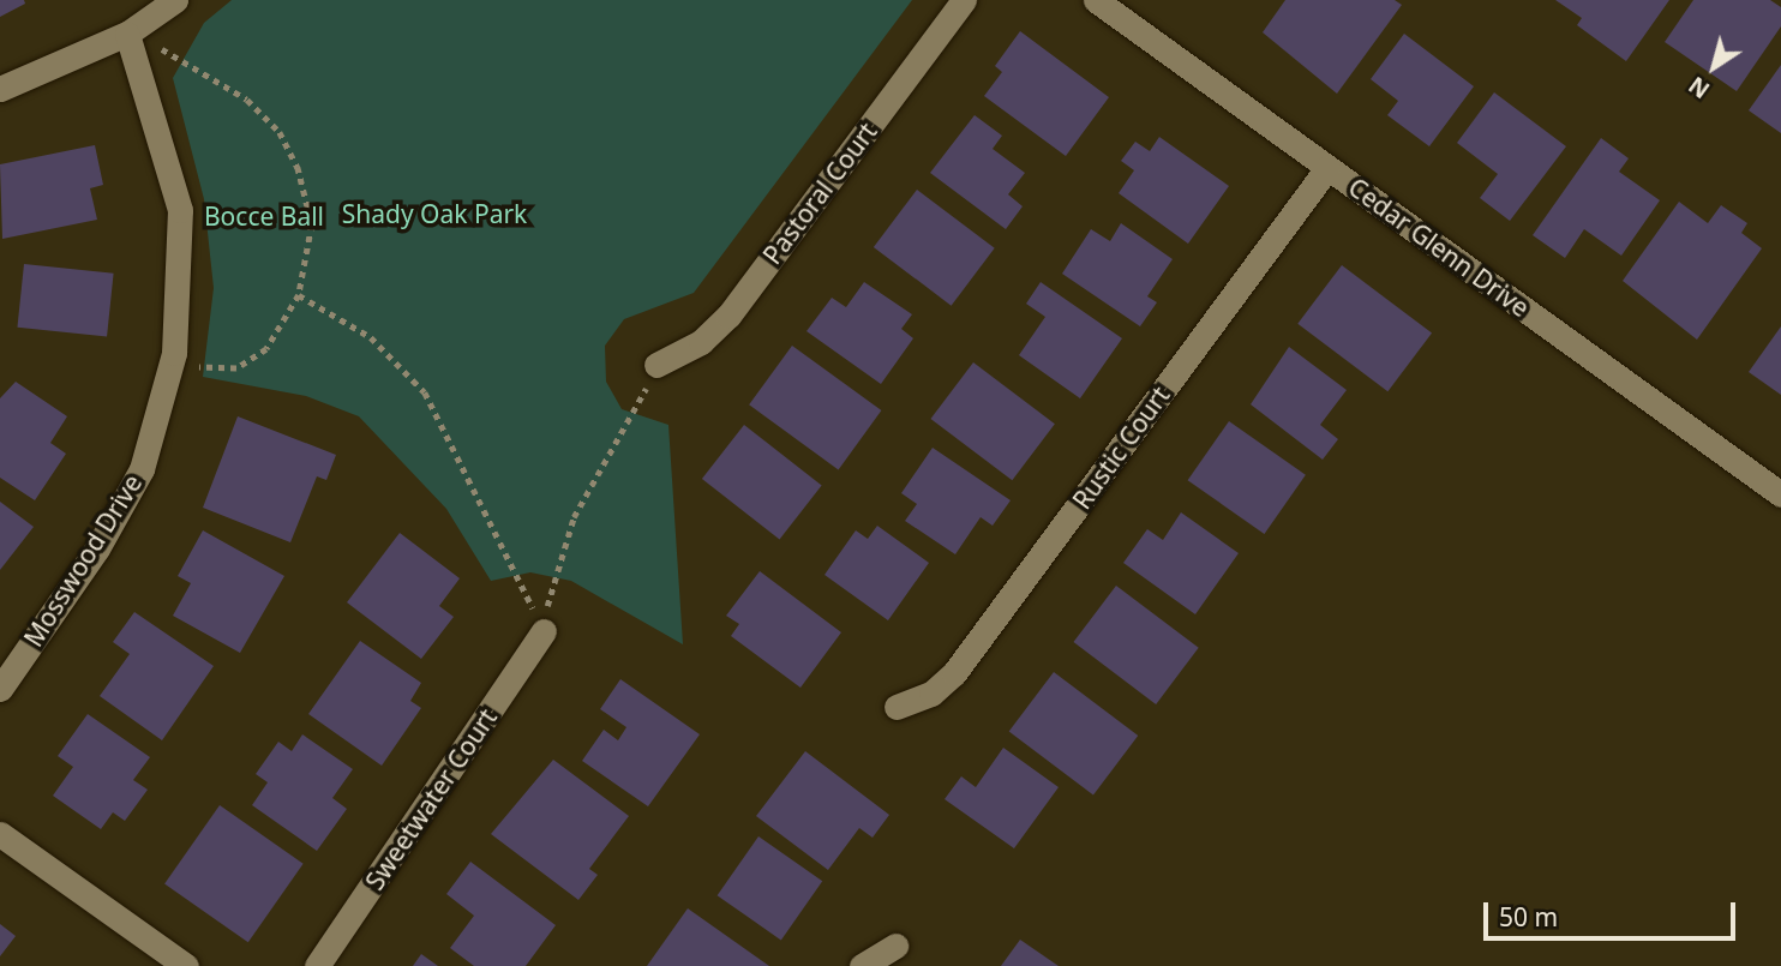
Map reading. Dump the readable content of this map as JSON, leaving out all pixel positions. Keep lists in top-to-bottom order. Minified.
{"streets":{"street":["Pastoral Court","Cedar Glenn Drive","Rustic Court","Mosswood Drive","Sweetwater Court"]},"crossings":[["Cedar Glenn Drive","Rustic Court"]],"parks":["Shady Oak Park","Bocce Ball"],"scale_bar":"50 m","north":"bottom left"}
